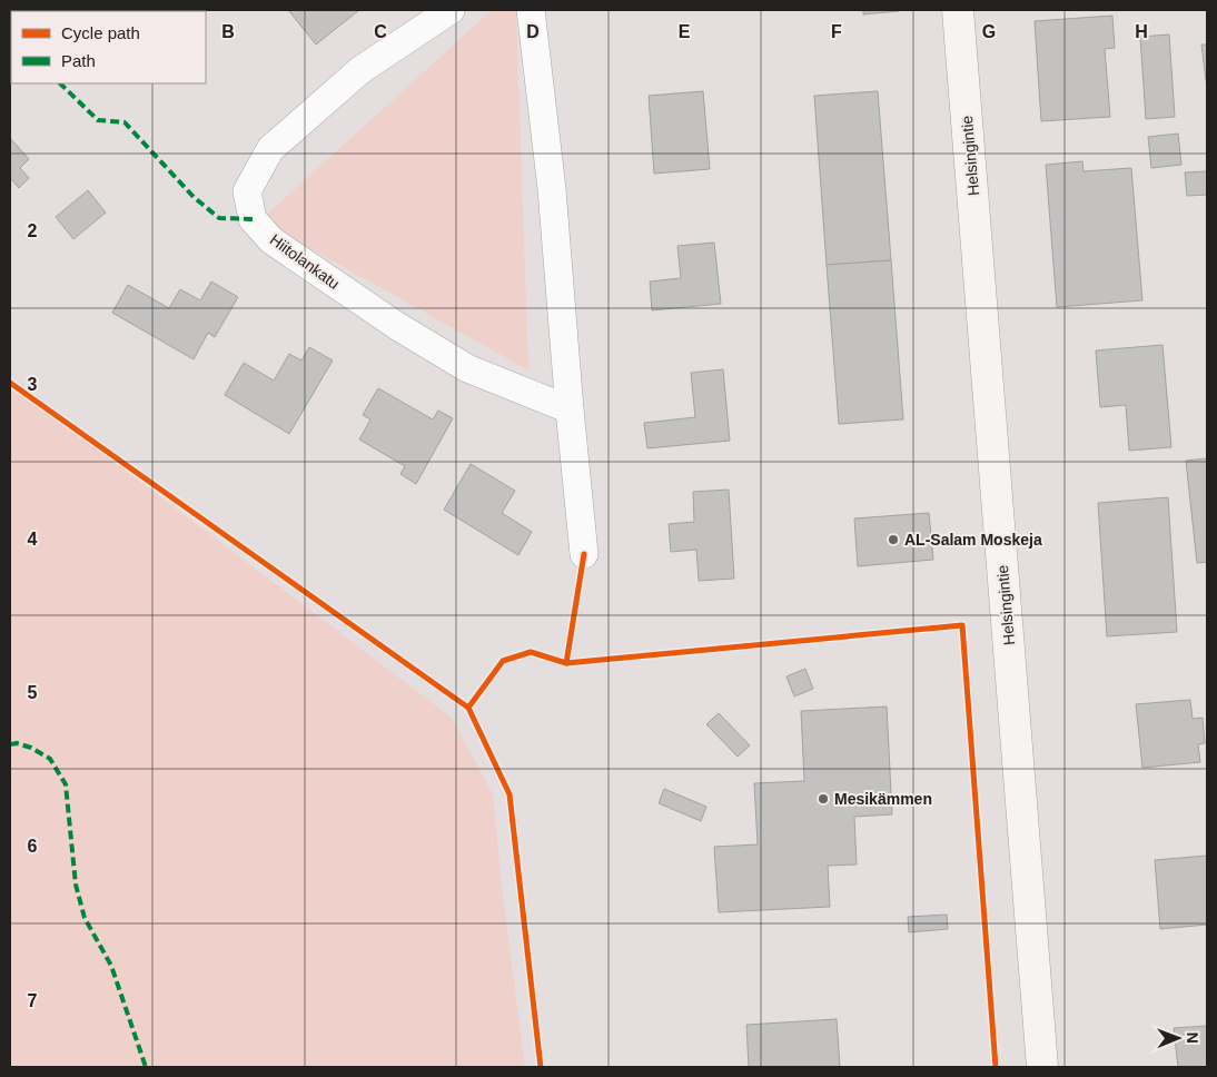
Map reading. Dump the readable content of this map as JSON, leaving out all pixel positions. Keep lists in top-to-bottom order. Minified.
{"streets":{"main road":["Helsingintie"],"street":["Hiitolankatu"]},"places":["AL-Salam Moskeja","Mesikämmen"],"legend":["Cycle path","Path"],"north":"right","grid":{"columns":["B","C","D","E","F","G","H"],"rows":["2","3","4","5","6","7"]}}
